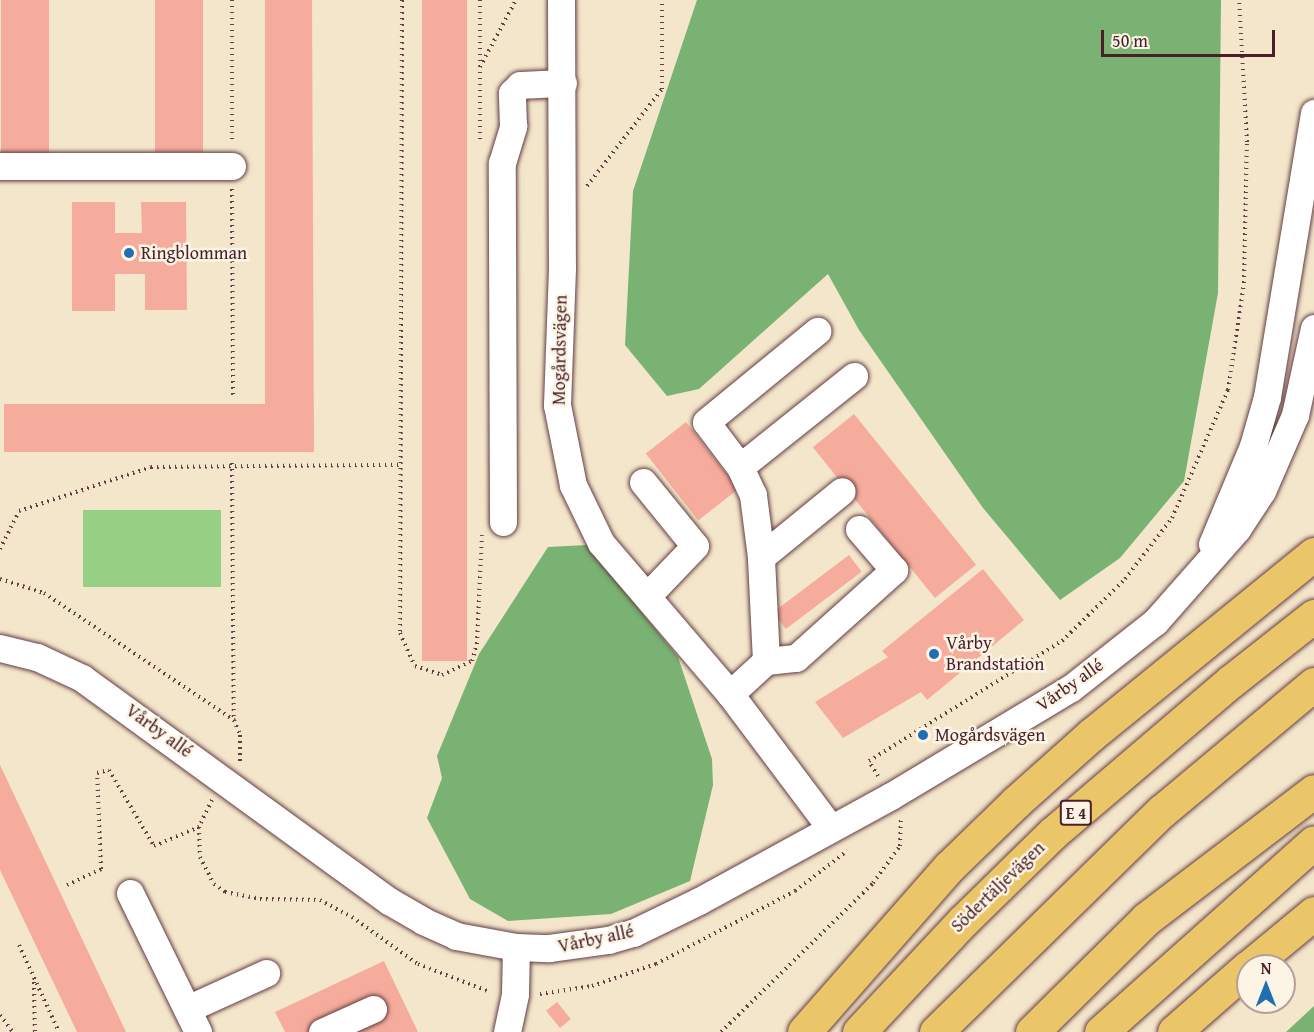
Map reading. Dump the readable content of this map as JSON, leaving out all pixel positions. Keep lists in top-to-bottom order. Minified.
{"streets":{"highway":["E 4","Södertäljevägen"],"street":["Mogårdsvägen","Vårby allé"]},"crossings":[["Mogårdsvägen","Vårby allé"]],"places":["Ringblomman","Vårby Brandstation","Mogårdsvägen"],"scale_bar":"50 m","north":"top"}
